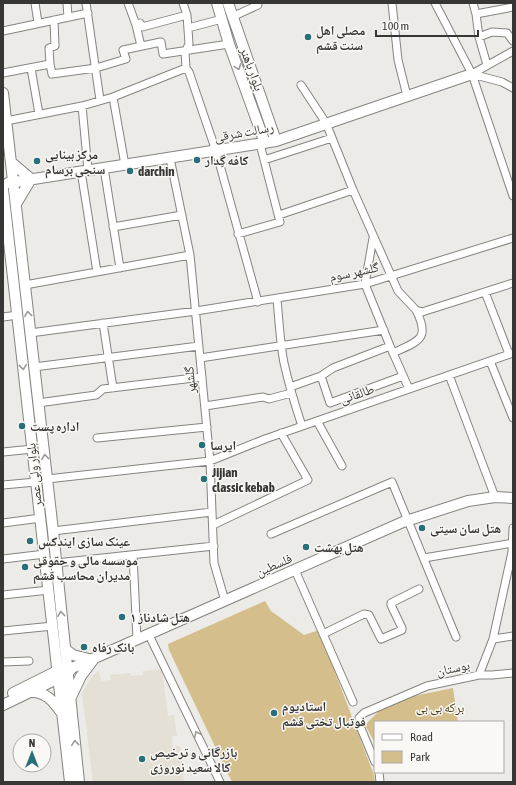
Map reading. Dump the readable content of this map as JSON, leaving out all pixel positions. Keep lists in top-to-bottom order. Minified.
{"streets":{"main road":["بلوار باهنر","رسالت شرقی","بلوار ولی عصر","فلسطین"],"street":["گلشهر سوم","گلشهر","طالقانی","بوستان"]},"crossings":[["بلوار باهنر","رسالت شرقی"],["رسالت شرقی","گلشهر"],["رسالت شرقی","بلوار ولی عصر"],["گلشهر سوم","گلشهر"],["گلشهر سوم","بلوار ولی عصر"],["گلشهر","طالقانی"],["گلشهر","فلسطین"],["طالقانی","بلوار ولی عصر"],["بلوار ولی عصر","فلسطین"]],"parks":["برکه بی بی"],"places":["مصلی اهل سنت قشم","کافه گِدار","مرکز بینایی سنجی برسام","darchin","اداره پست","ایرسا","Jijian classic kebab","هتل سان سیتی","عینک سازی ایندکس","هتل بهشت","موسسه مالی و حقوقی مدیران محاسب قشم","هتل شادناز ۱","بانک رفاه","استادیوم فوتبال تختی قشم","بازرگانی و ترخیص کالا سعید نوروزی"],"legend":["Road","Park"],"scale_bar":"100 m","north":"top"}
